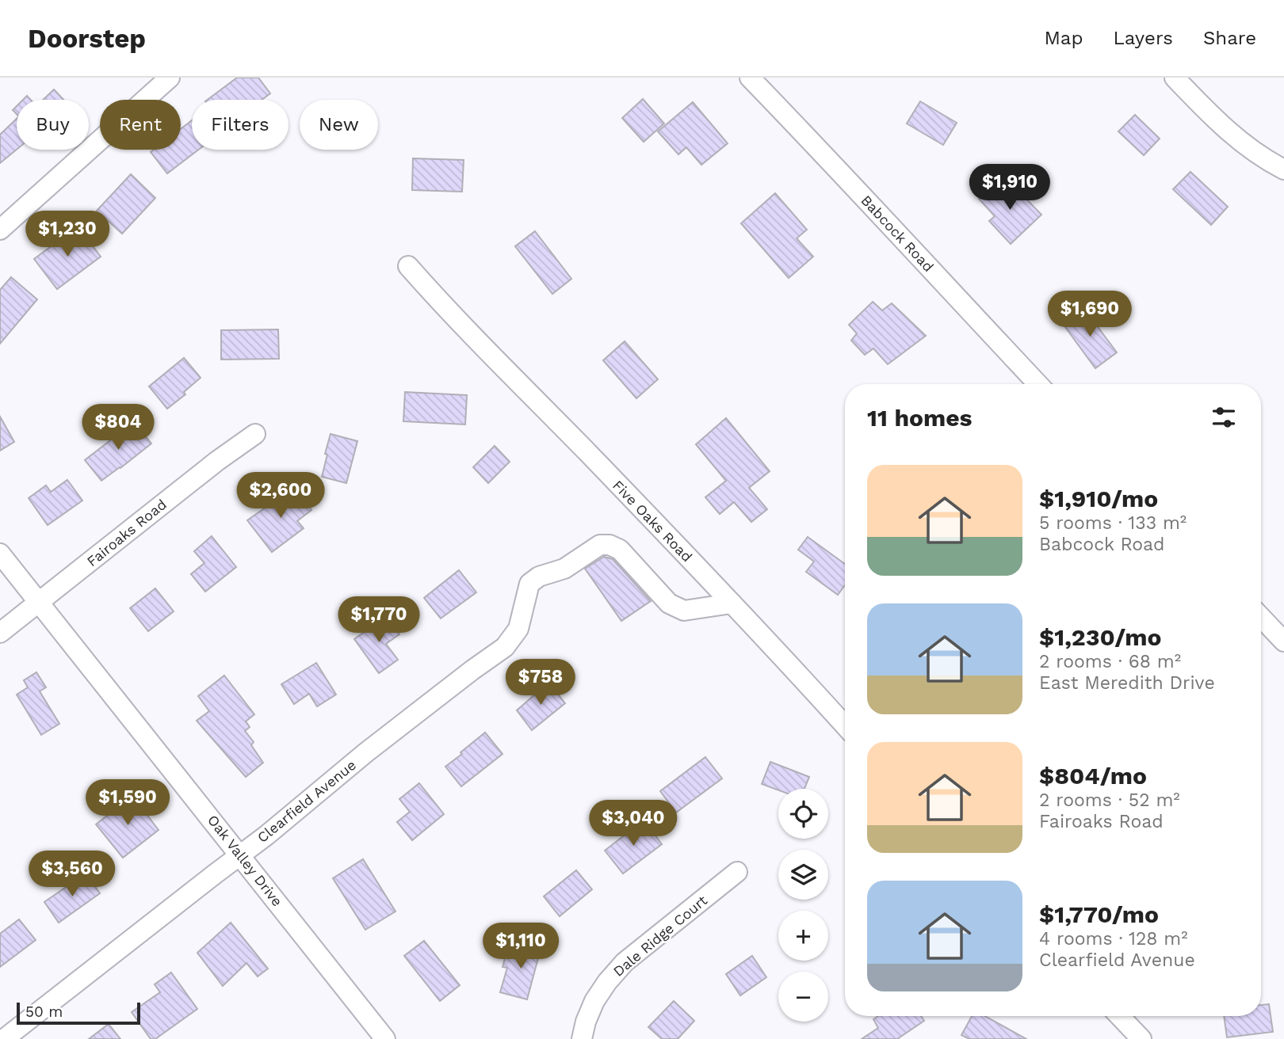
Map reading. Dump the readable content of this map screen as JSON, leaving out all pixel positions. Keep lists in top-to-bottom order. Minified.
{"streets":{"street":["Babcock Road","Five Oaks Road","Fairoaks Road","Clearfield Avenue","Oak Valley Drive","Dale Ridge Court"]},"crossings":[["Five Oaks Road","Clearfield Avenue"],["Fairoaks Road","Oak Valley Drive"],["Clearfield Avenue","Oak Valley Drive"]],"scale_bar":"50 m","page":{"header":"Doorstep","nav":["Map","Layers","Share"],"chip":["Buy","Rent","Filters","New"],"price":["$1,910","$1,230","$1,690","$804","$2,600","$1,770","$758","$1,590","$3,040","$3,560","$1,110"],"heading":"11 homes","list":[{"name":"$1,910/mo","note":"5 rooms · 133 m² · Babcock Road"},{"name":"$1,230/mo","note":"2 rooms · 68 m² · East Meredith Drive"},{"name":"$804/mo","note":"2 rooms · 52 m² · Fairoaks Road"},{"name":"$1,770/mo","note":"4 rooms · 128 m² · Clearfield Avenue"}],"map_buttons":["+","−"],"scale":"50 m"}}
